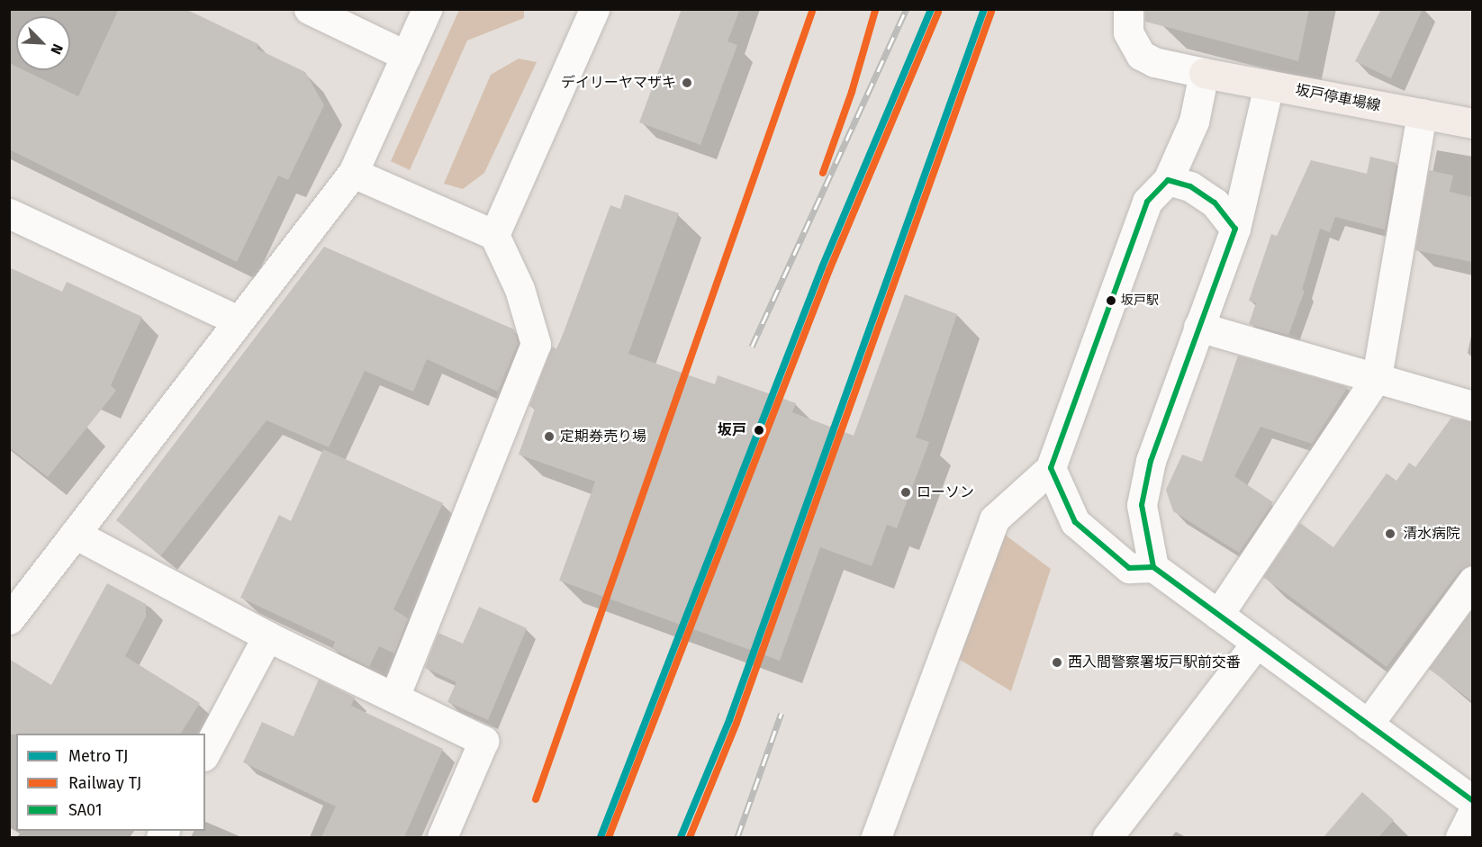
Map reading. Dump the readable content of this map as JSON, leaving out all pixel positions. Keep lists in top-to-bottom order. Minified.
{"streets":{"main road":["坂戸停車場線"]},"places":["デイリーヤマザキ","坂戸駅","坂戸","定期券売り場","ローソン","清水病院","西入間警察署坂戸駅前交番"],"lines":["metro line TJ","rail line TJ","transit line SA01"],"legend":["Metro TJ","Railway TJ","SA01"],"north":"bottom right"}
